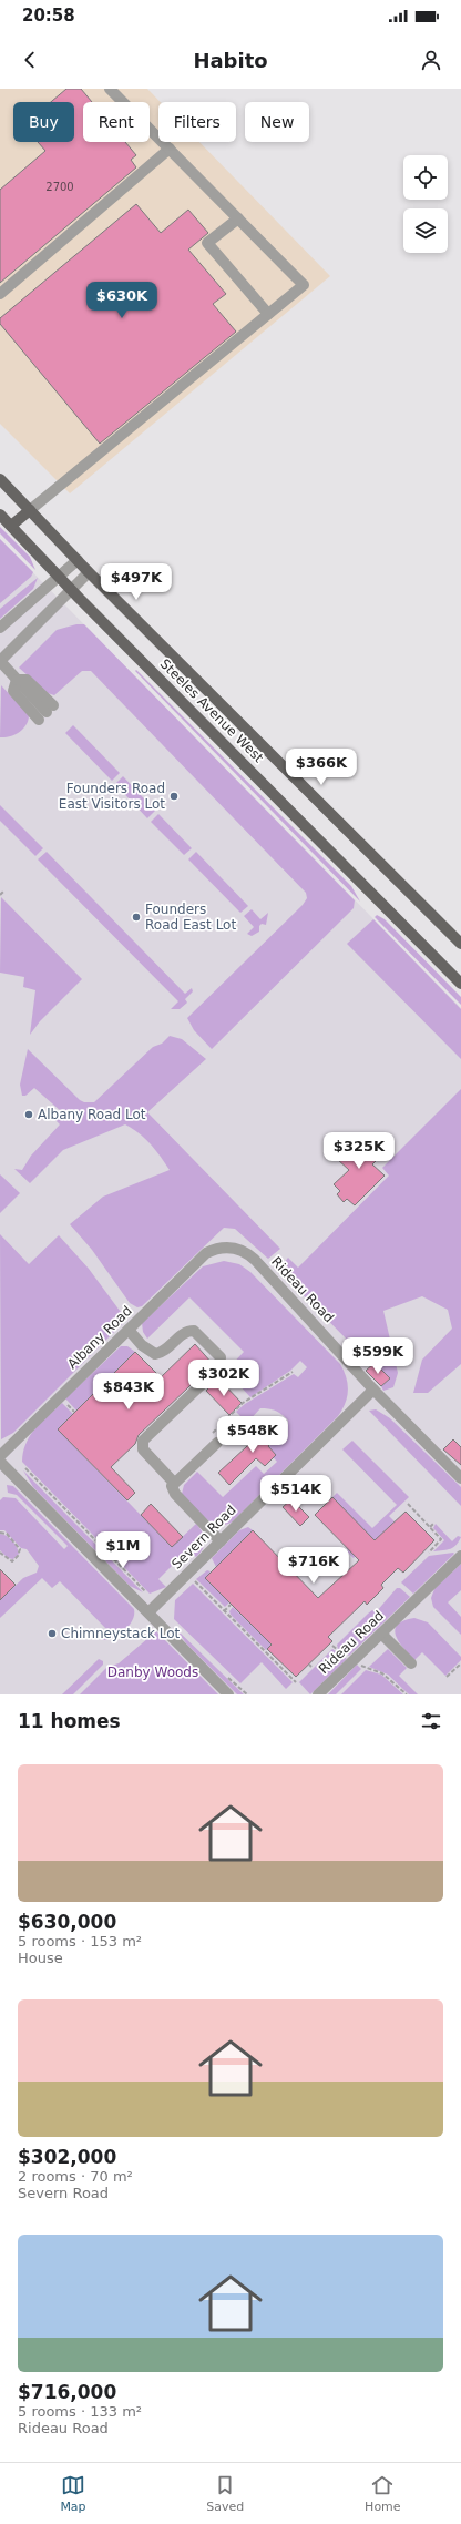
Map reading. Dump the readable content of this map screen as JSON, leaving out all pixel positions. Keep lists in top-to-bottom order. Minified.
{"streets":{"main road":["Steeles Avenue West"],"street":["Rideau Road","Albany Road","Severn Road"]},"crossings":[["Rideau Road","Albany Road"],["Rideau Road","Severn Road"]],"parks":["Danby Woods"],"places":["Founders Road East Visitors Lot","Founders Road East Lot","Albany Road Lot","Chimneystack Lot"],"house_numbers":["2700"],"page":{"status":"20:58","header":"Habito","chip":["Buy","Rent","Filters","New"],"price":["$630K","$497K","$366K","$325K","$599K","$302K","$843K","$548K","$514K","$1M","$716K"],"heading":"11 homes","list":[{"name":"$630,000","note":"5 rooms · 153 m² · House"},{"name":"$302,000","note":"2 rooms · 70 m² · Severn Road"},{"name":"$716,000","note":"5 rooms · 133 m² · Rideau Road"}],"tabs":["Map","Saved","Home"]}}
